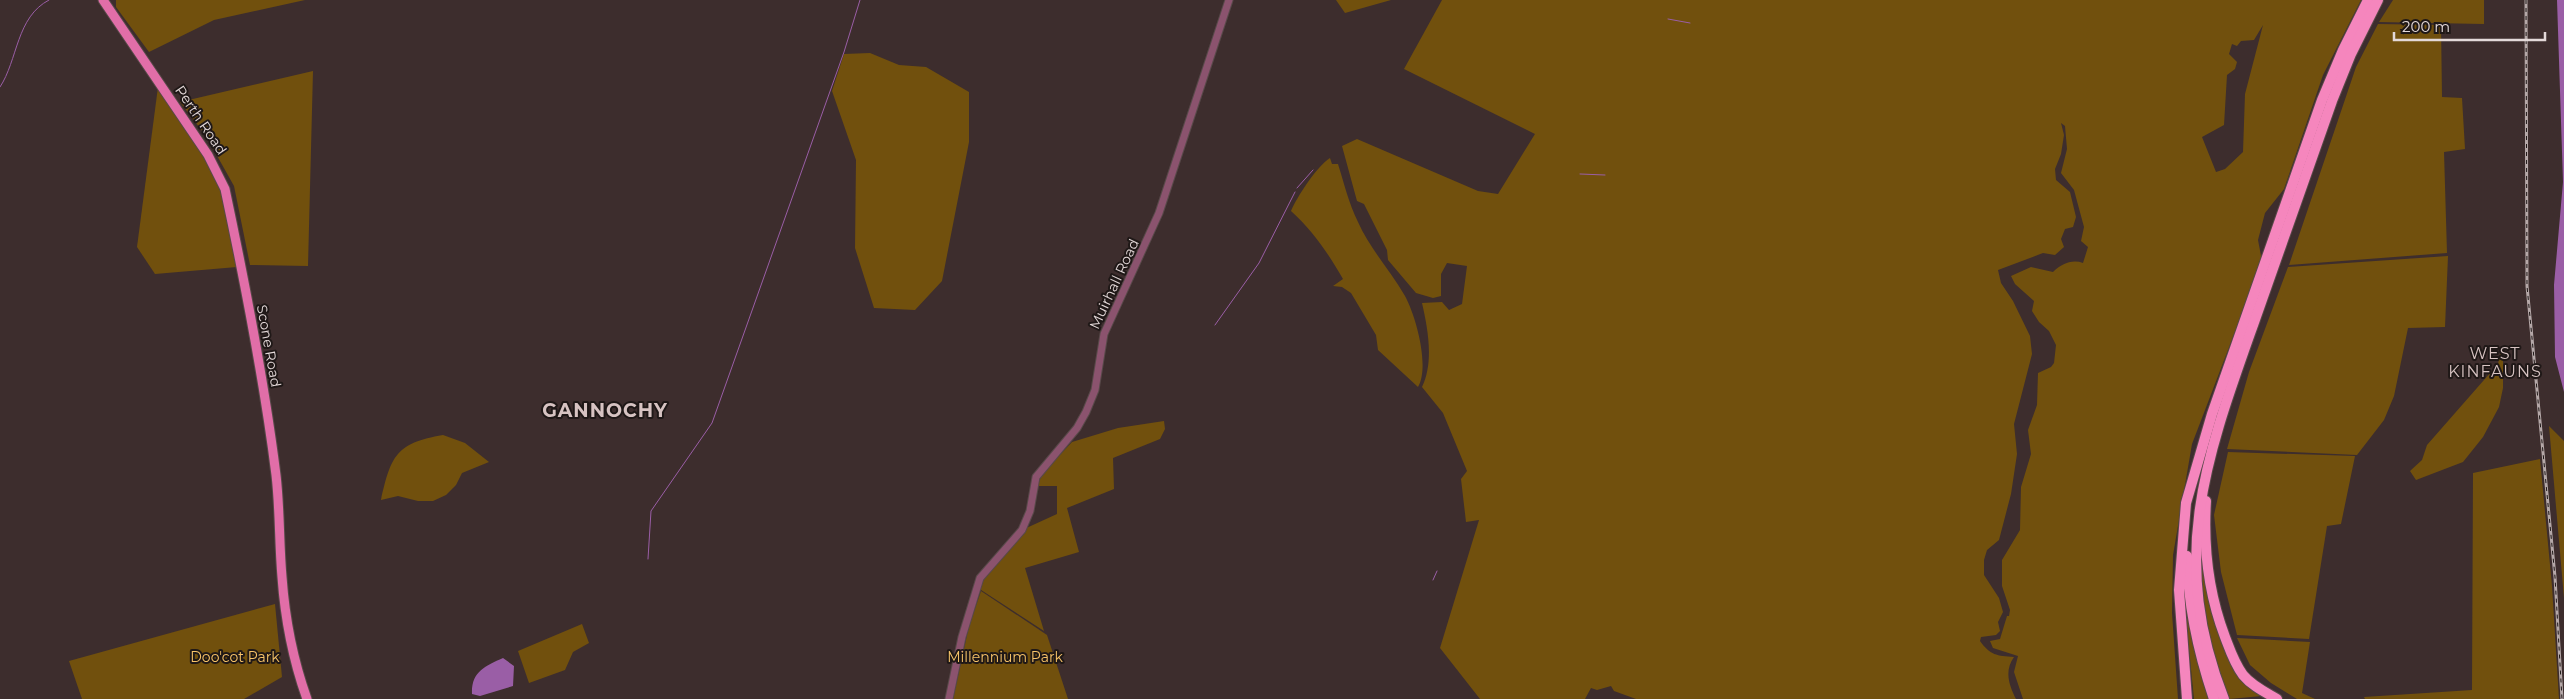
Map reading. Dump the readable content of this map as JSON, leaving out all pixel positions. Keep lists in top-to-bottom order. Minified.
{"streets":{"main road":["Perth Road","Scone Road"],"street":["Muirhall Road"]},"crossings":[["Perth Road","Scone Road"]],"districts":["WEST KINFAUNS","GANNOCHY"],"parks":["Doo'cot Park","Millennium Park"],"scale_bar":"200 m"}
